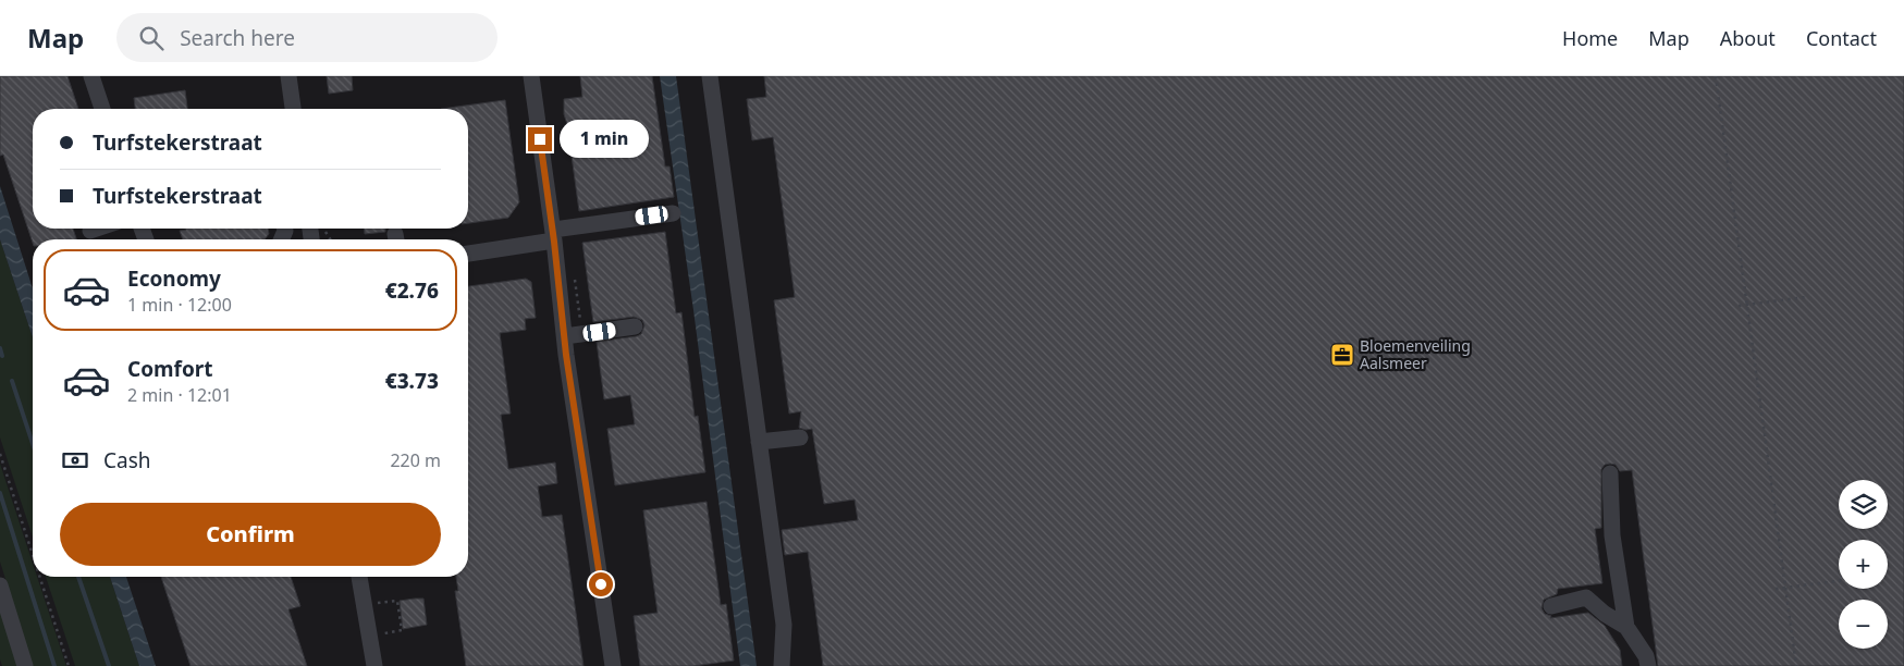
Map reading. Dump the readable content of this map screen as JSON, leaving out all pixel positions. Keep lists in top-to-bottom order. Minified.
{"places":{"office":["Bloemenveiling Aalsmeer"]},"page":{"header":"Map","search":"Search here","nav":["Home","Map","About","Contact"],"banner":["Turfstekerstraat","Turfstekerstraat"],"bubble":"1 min","list":[{"name":"Economy","note":"1 min · 12:00","value":"€2.76"},{"name":"Comfort","note":"2 min · 12:01","value":"€3.73"}],"pay":["Cash","220 m"],"map_buttons":["+","−"],"buttons":"Confirm"}}
